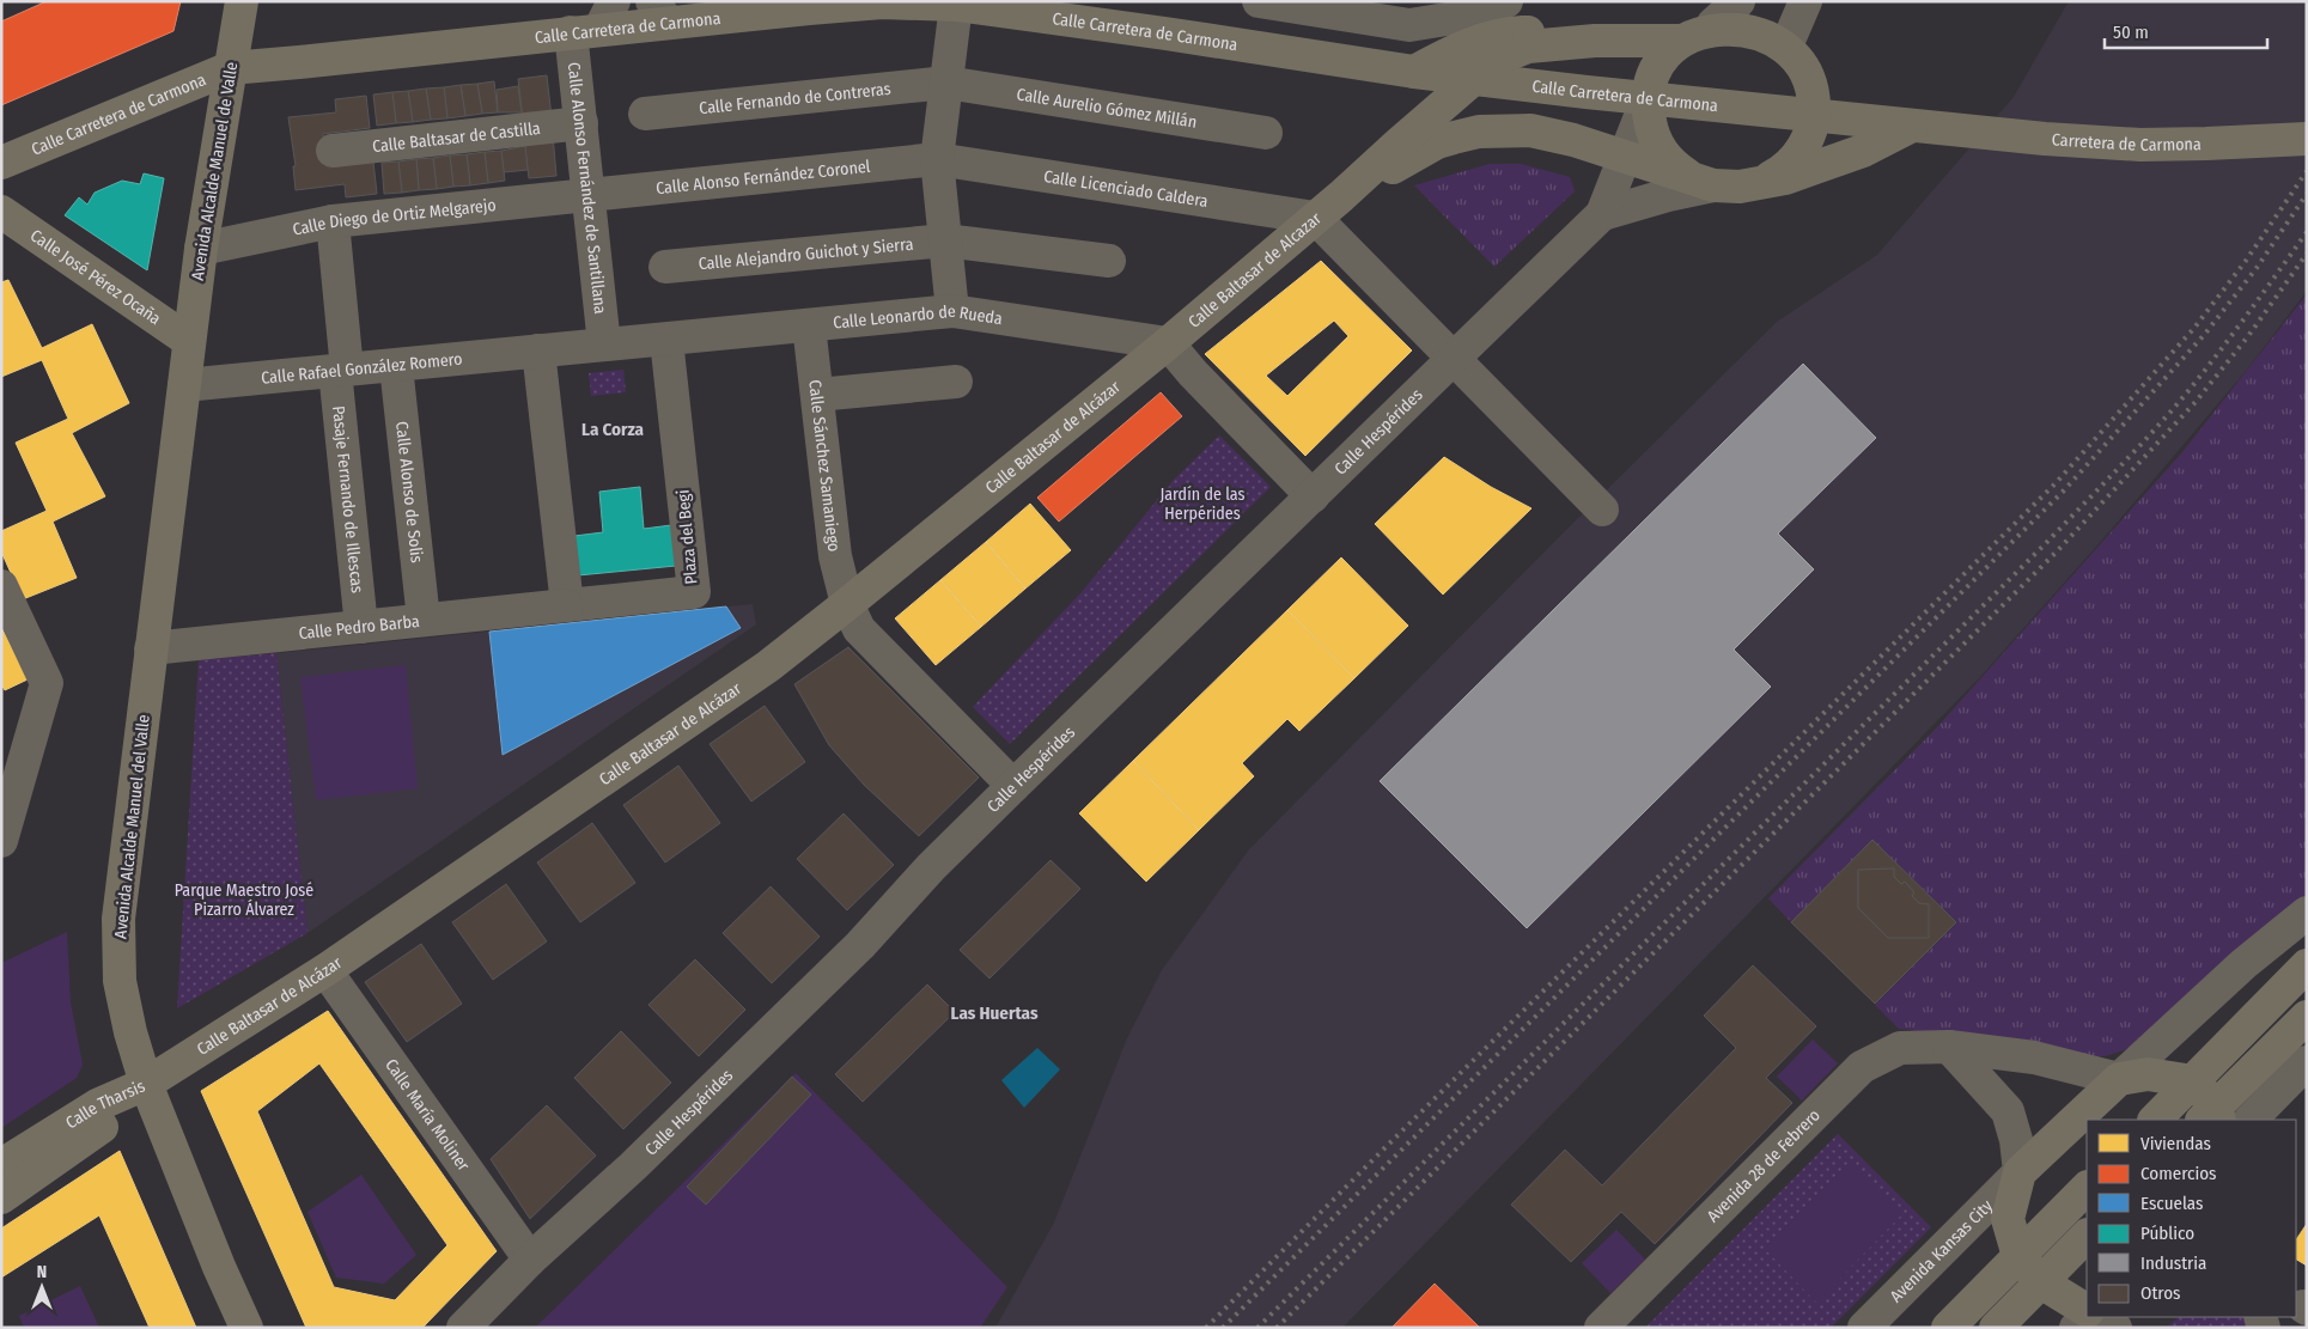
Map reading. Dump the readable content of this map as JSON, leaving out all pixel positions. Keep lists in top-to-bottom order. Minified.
{"streets":{"main road":["Calle Carretera de Carmona","Carretera de Carmona","Avenida Alcalde Manuel de Valle","Calle Baltasar de Alcazar","Calle José Pérez Ocaña","Calle Baltasar de Alcázar","Avenida Alcalde Manuel del Valle","Calle Tharsis"],"street":["Calle Fernando de Contreras","Calle Aurelio Gómez Millán","Calle Baltasar de Castilla","Calle Alonso Fernández Coronel","Calle Alonso Fernández de Santillana","Calle Licenciado Caldera","Calle Diego de Ortiz Melgarejo","Calle Alejandro Guichot y Sierra","Calle Leonardo de Rueda","Calle Rafael González Romero","Calle Hespérides","Calle Sánchez Samaniego","Calle Alonso de Solis","Pasaje Fernando de Illescas","Plaza del Begi","Calle Pedro Barba","Calle María Moliner","Avenida 28 de Febrero","Avenida Kansas City"]},"crossings":[["Calle Carretera de Carmona","Carretera de Carmona"],["Calle Carretera de Carmona","Avenida Alcalde Manuel de Valle"],["Calle Carretera de Carmona","Calle Alonso Fernández de Santillana"],["Calle Fernando de Contreras","Calle Aurelio Gómez Millán"],["Calle Baltasar de Castilla","Calle Alonso Fernández de Santillana"],["Avenida Alcalde Manuel de Valle","Calle Diego de Ortiz Melgarejo"],["Avenida Alcalde Manuel de Valle","Calle José Pérez Ocaña"],["Avenida Alcalde Manuel de Valle","Avenida Alcalde Manuel del Valle"],["Calle Alonso Fernández Coronel","Calle Alonso Fernández de Santillana"],["Calle Alonso Fernández Coronel","Calle Licenciado Caldera"],["Calle Alonso Fernández Coronel","Calle Diego de Ortiz Melgarejo"],["Calle Alonso Fernández de Santillana","Calle Diego de Ortiz Melgarejo"],["Calle Licenciado Caldera","Calle Baltasar de Alcazar"],["Calle Diego de Ortiz Melgarejo","Pasaje Fernando de Illescas"],["Calle Baltasar de Alcazar","Calle Leonardo de Rueda"],["Calle Baltasar de Alcazar","Calle Baltasar de Alcázar"],["Calle José Pérez Ocaña","Avenida Alcalde Manuel del Valle"],["Calle Leonardo de Rueda","Calle Baltasar de Alcázar"],["Calle Leonardo de Rueda","Calle Sánchez Samaniego"],["Calle Leonardo de Rueda","Plaza del Begi"],["Calle Rafael González Romero","Calle Alonso de Solis"],["Calle Rafael González Romero","Pasaje Fernando de Illescas"],["Calle Rafael González Romero","Avenida Alcalde Manuel del Valle"],["Calle Hespérides","Calle Sánchez Samaniego"],["Calle Hespérides","Calle María Moliner"],["Calle Baltasar de Alcázar","Calle Sánchez Samaniego"],["Calle Baltasar de Alcázar","Avenida Alcalde Manuel del Valle"],["Calle Baltasar de Alcázar","Calle Tharsis"],["Calle Baltasar de Alcázar","Calle María Moliner"],["Calle Alonso de Solis","Calle Pedro Barba"],["Pasaje Fernando de Illescas","Calle Pedro Barba"],["Plaza del Begi","Calle Pedro Barba"],["Calle Pedro Barba","Avenida Alcalde Manuel del Valle"],["Avenida Alcalde Manuel del Valle","Calle Tharsis"]],"districts":["La Corza","Las Huertas"],"parks":["Jardín de las Herpérides","Parque Maestro José Pizarro Álvarez"],"legend":["Viviendas","Comercios","Escuelas","Público","Industria","Otros"],"scale_bar":"50 m","north":"top"}
